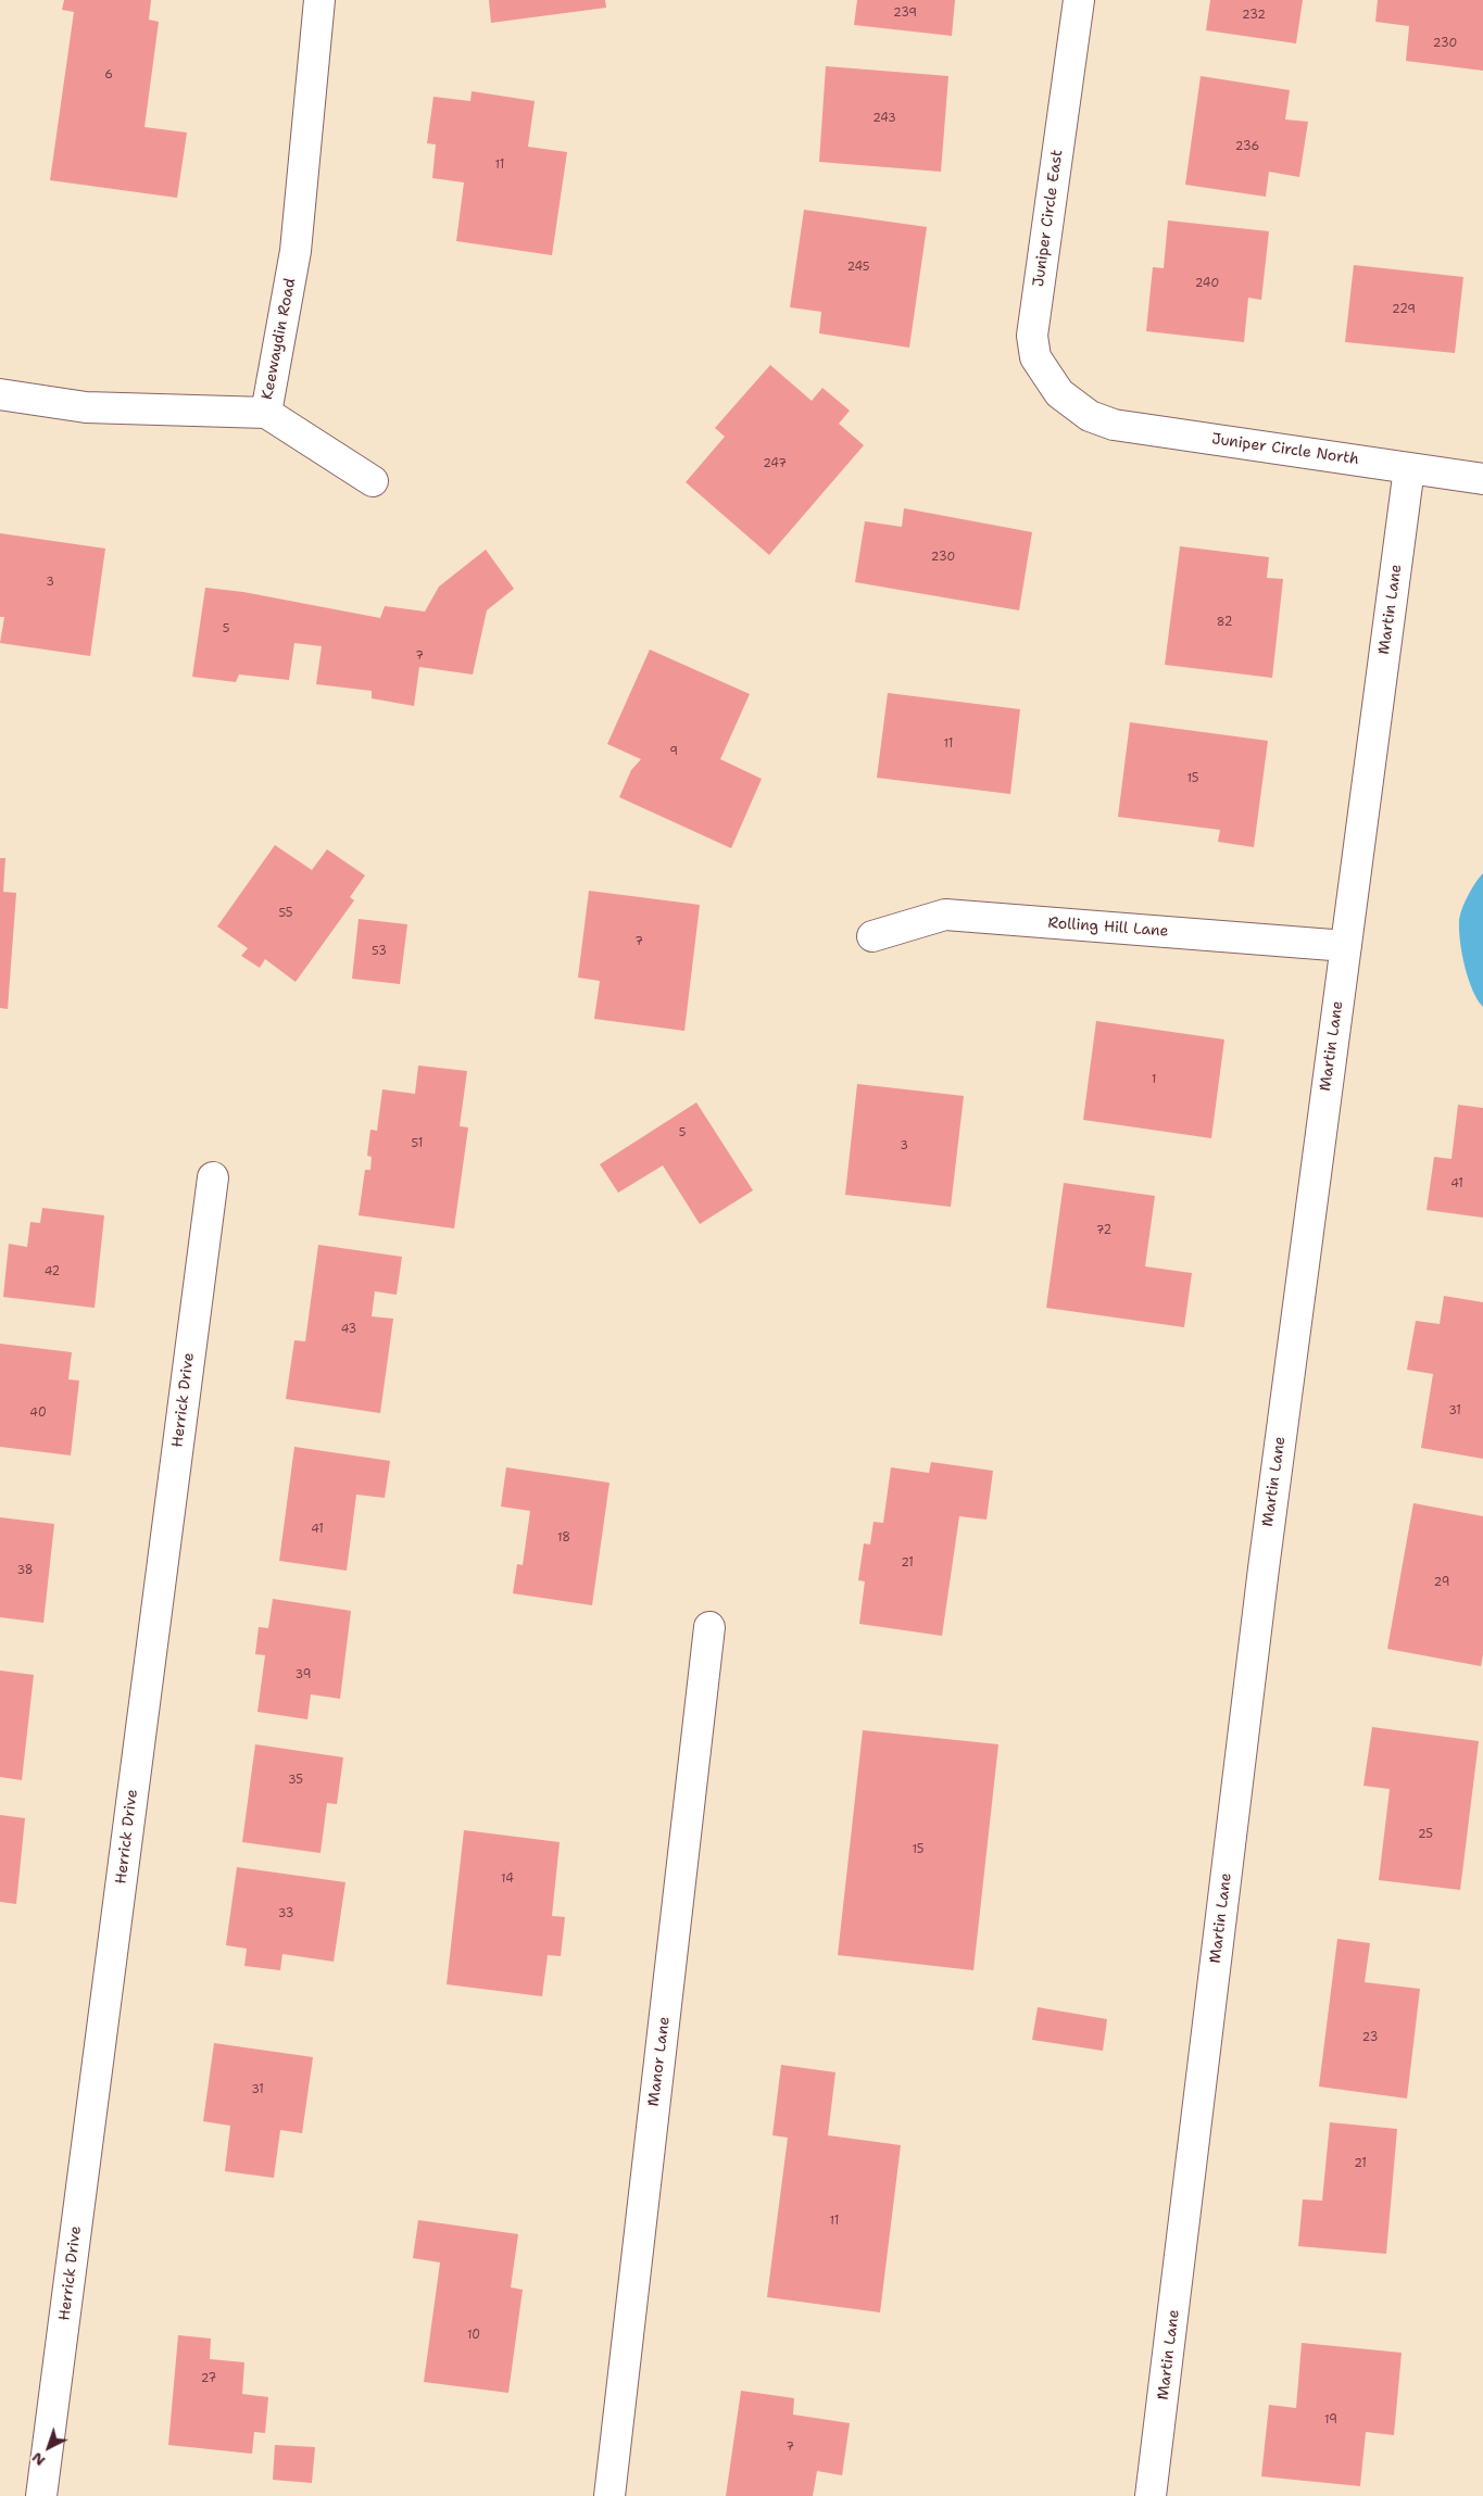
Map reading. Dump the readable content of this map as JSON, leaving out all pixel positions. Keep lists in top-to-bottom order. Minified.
{"streets":{"street":["Juniper Circle East","Keewaydin Road","Juniper Circle North","Martin Lane","Rolling Hill Lane","Herrick Drive","Manor Lane"]},"crossings":[["Juniper Circle East","Juniper Circle North"],["Juniper Circle North","Martin Lane"],["Martin Lane","Rolling Hill Lane"]],"house_numbers":["239","232","230","6","243","236","11","245","240","229","247","230","3","82","5","7","11","9","15","55","7","53","1","5","51","3","41","72","42","43","31","40","41","18","21","38","29","39","35","25","15","14","33","23","31","21","11","10","27","19","7"],"north":"bottom left"}
